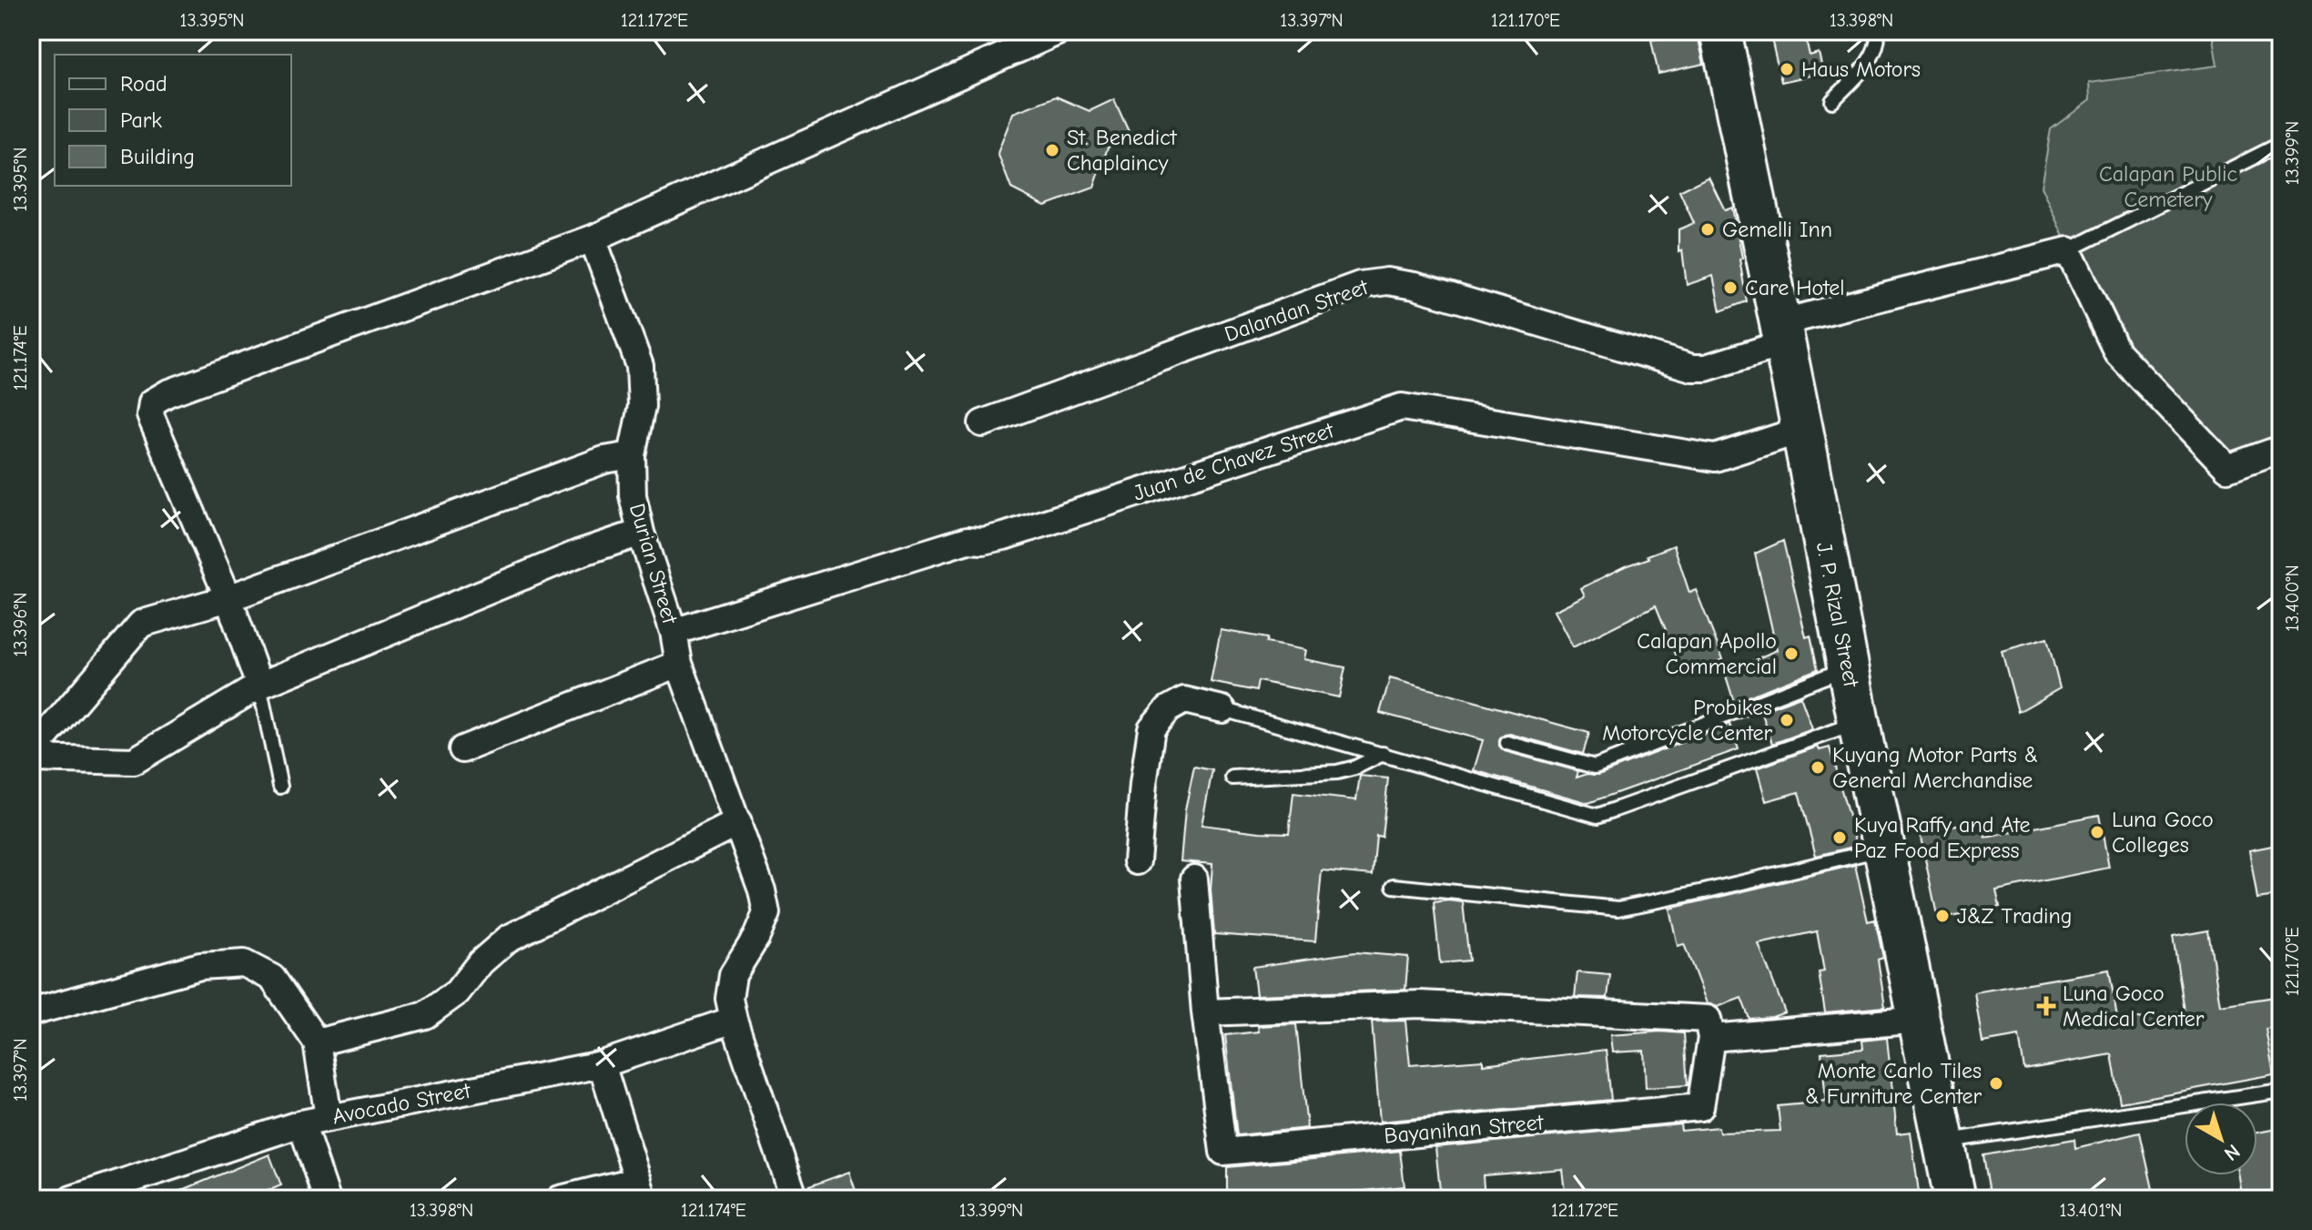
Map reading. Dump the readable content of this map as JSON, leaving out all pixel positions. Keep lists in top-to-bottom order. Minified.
{"streets":{"highway":["J. P. Rizal Street"],"street":["Dalandan Street","Juan de Chavez Street","Durian Street","Avocado Street","Bayanihan Street"]},"crossings":[["Dalandan Street","J. P. Rizal Street"],["Juan de Chavez Street","Durian Street"],["Juan de Chavez Street","J. P. Rizal Street"],["Durian Street","Avocado Street"]],"parks":["Calapan Public Cemetery"],"places":{"other":["Haus Motors","St. Benedict Chaplaincy","Gemelli Inn","Care Hotel","Calapan Apollo Commercial","Probikes Motorcycle Center","Kuyang Motor Parts & General Merchandise","Luna Goco Colleges","Kuya Raffy and Ate Paz Food Express","J&Z Trading","Monte Carlo Tiles & Furniture Center"],"health":["Luna Goco Medical Center"]},"legend":["Road","Park","Building"],"north":"bottom right","coordinates":["13.395°N","121.172°E","13.397°N","121.170°E","13.398°N","13.399°N","121.174°E","13.400°N","13.396°N","13.401°N"]}
